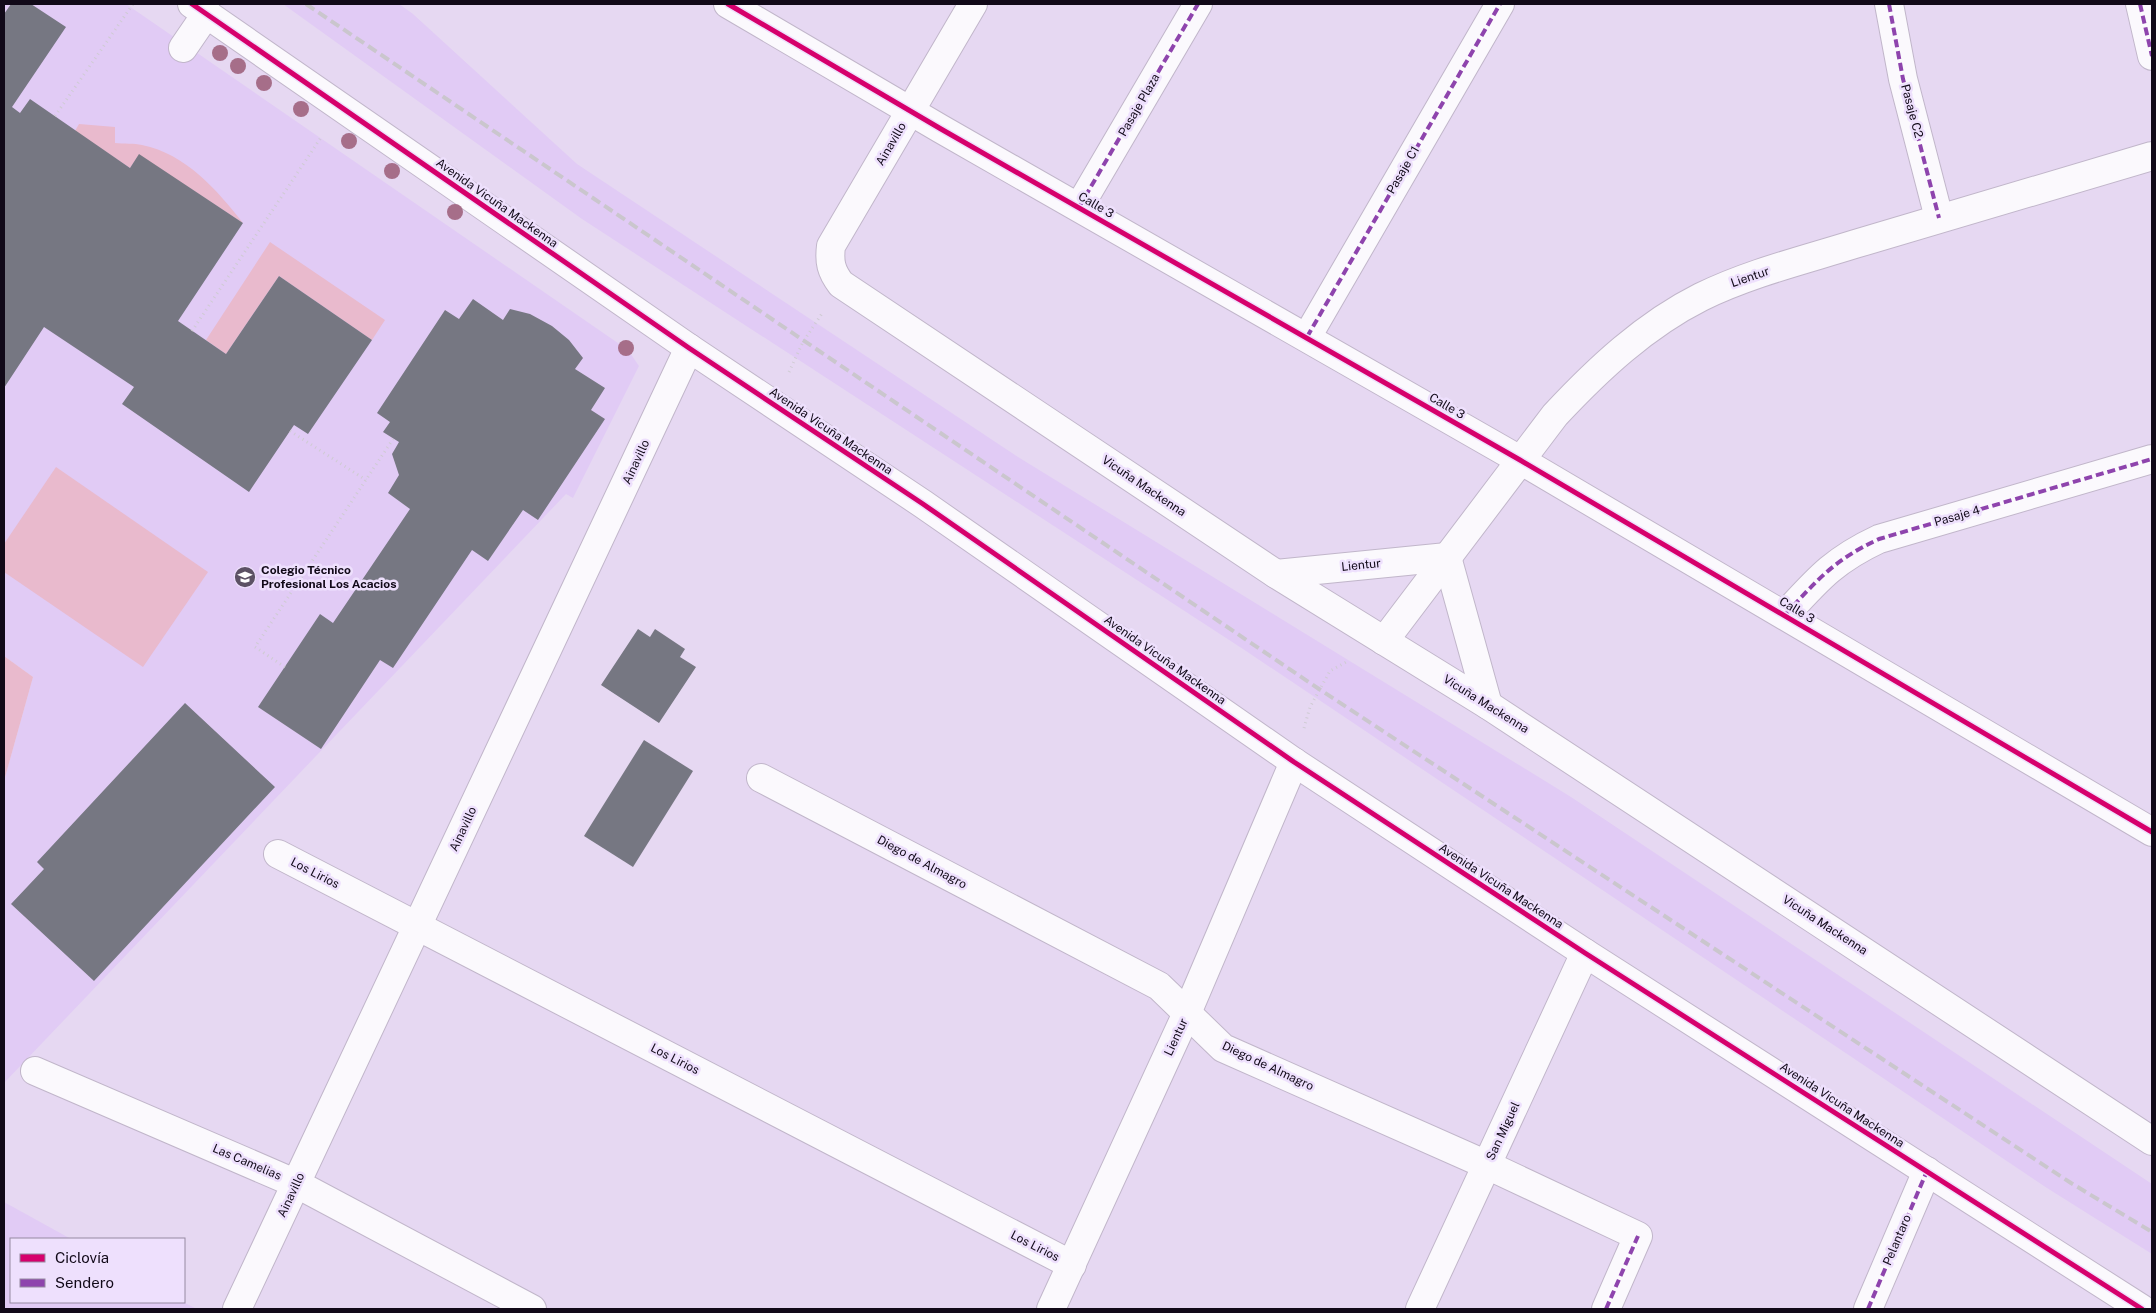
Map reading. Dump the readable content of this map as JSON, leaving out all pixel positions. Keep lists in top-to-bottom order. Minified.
{"streets":{"street":["Pasaje Plaza","Pasaje C2","Ainavillo","Pasaje C1","Avenida Vicuña Mackenna","Calle 3","Lientur","Vicuña Mackenna","Pasaje 4","Diego de Almagro","Los Lirios","San Miguel","Las Camelias","Pelantaro"]},"crossings":[["Pasaje Plaza","Calle 3"],["Pasaje C2","Lientur"],["Ainavillo","Avenida Vicuña Mackenna"],["Ainavillo","Calle 3"],["Ainavillo","Vicuña Mackenna"],["Ainavillo","Los Lirios"],["Ainavillo","Las Camelias"],["Pasaje C1","Calle 3"],["Avenida Vicuña Mackenna","Lientur"],["Avenida Vicuña Mackenna","San Miguel"],["Avenida Vicuña Mackenna","Pelantaro"],["Calle 3","Lientur"],["Calle 3","Pasaje 4"],["Lientur","Vicuña Mackenna"],["Lientur","Diego de Almagro"],["Lientur","Los Lirios"],["Diego de Almagro","San Miguel"]],"places":{"school or university":["Colegio Técnico Profesional Los Acacios"]},"legend":["Ciclovía","Sendero"]}
